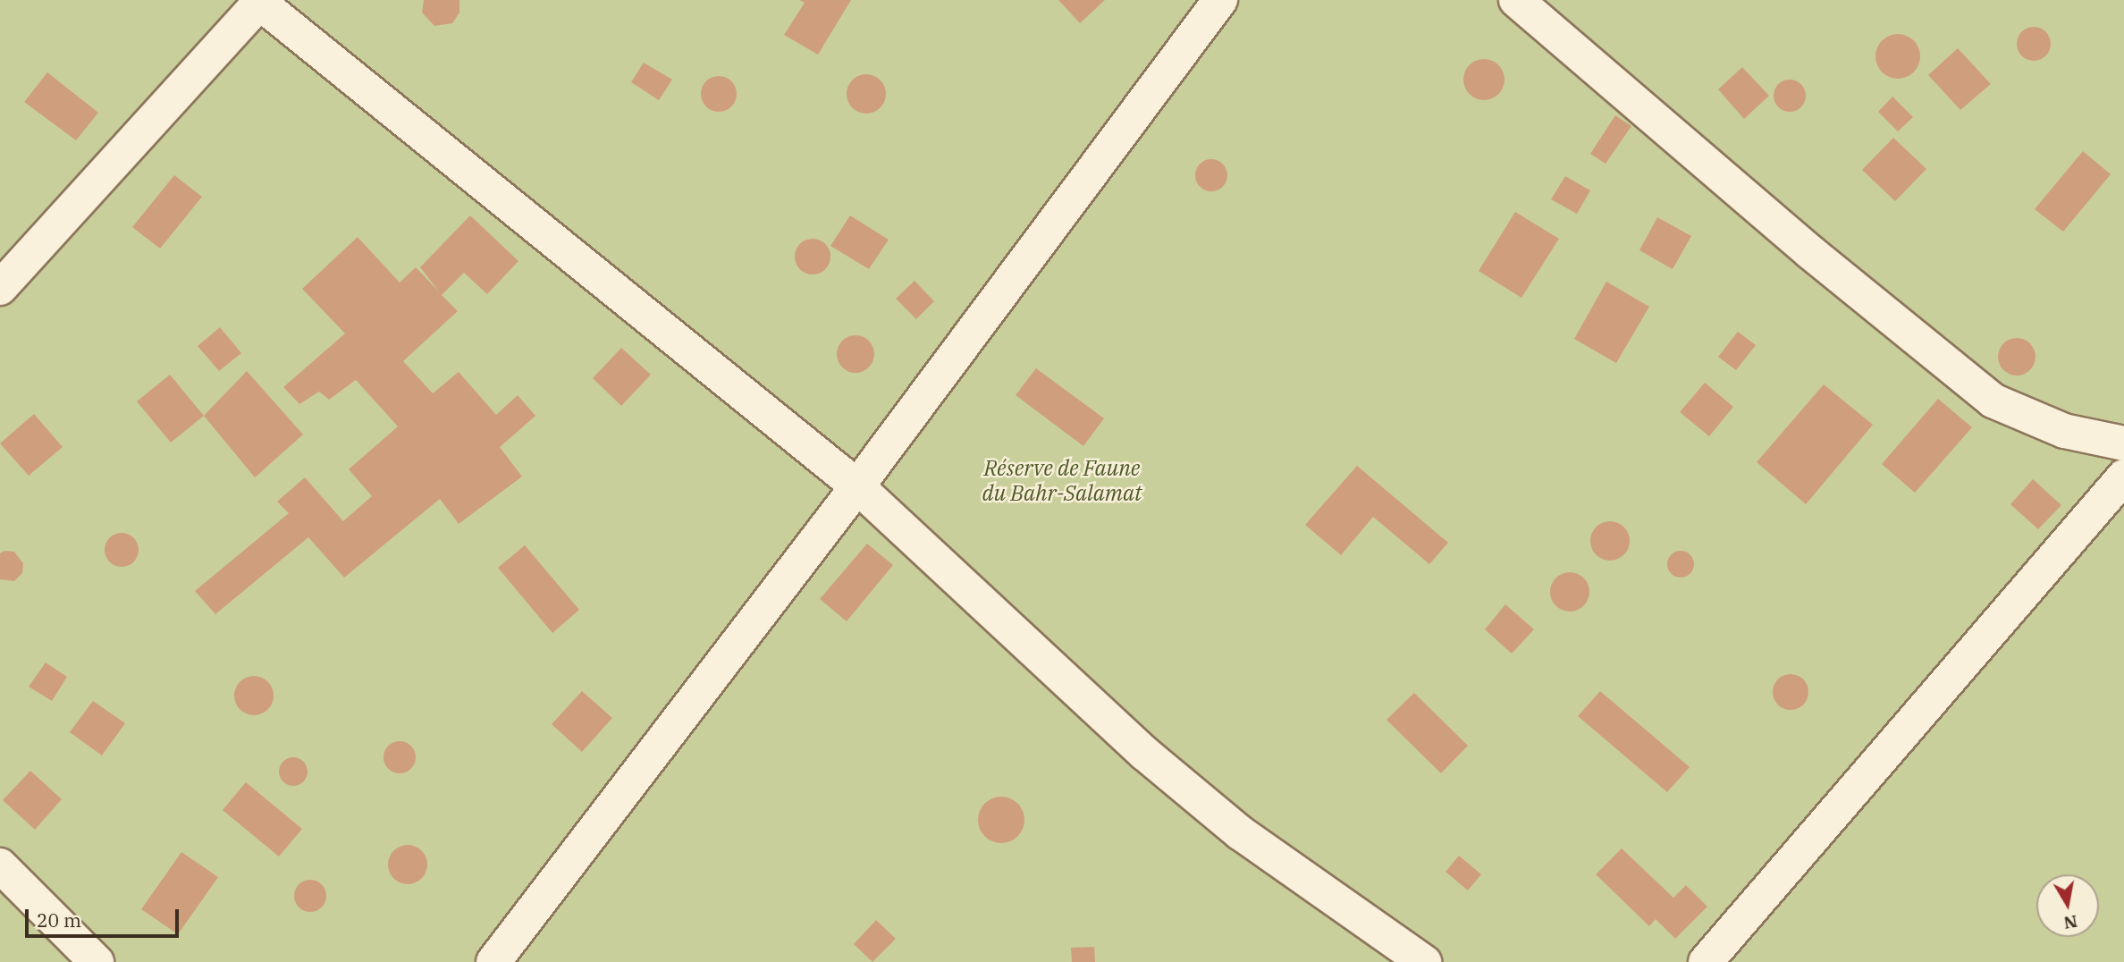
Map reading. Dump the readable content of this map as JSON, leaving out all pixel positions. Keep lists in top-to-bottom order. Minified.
{"parks":["Réserve de Faune du Bahr-Salamat"],"scale_bar":"20 m","north":"bottom"}
